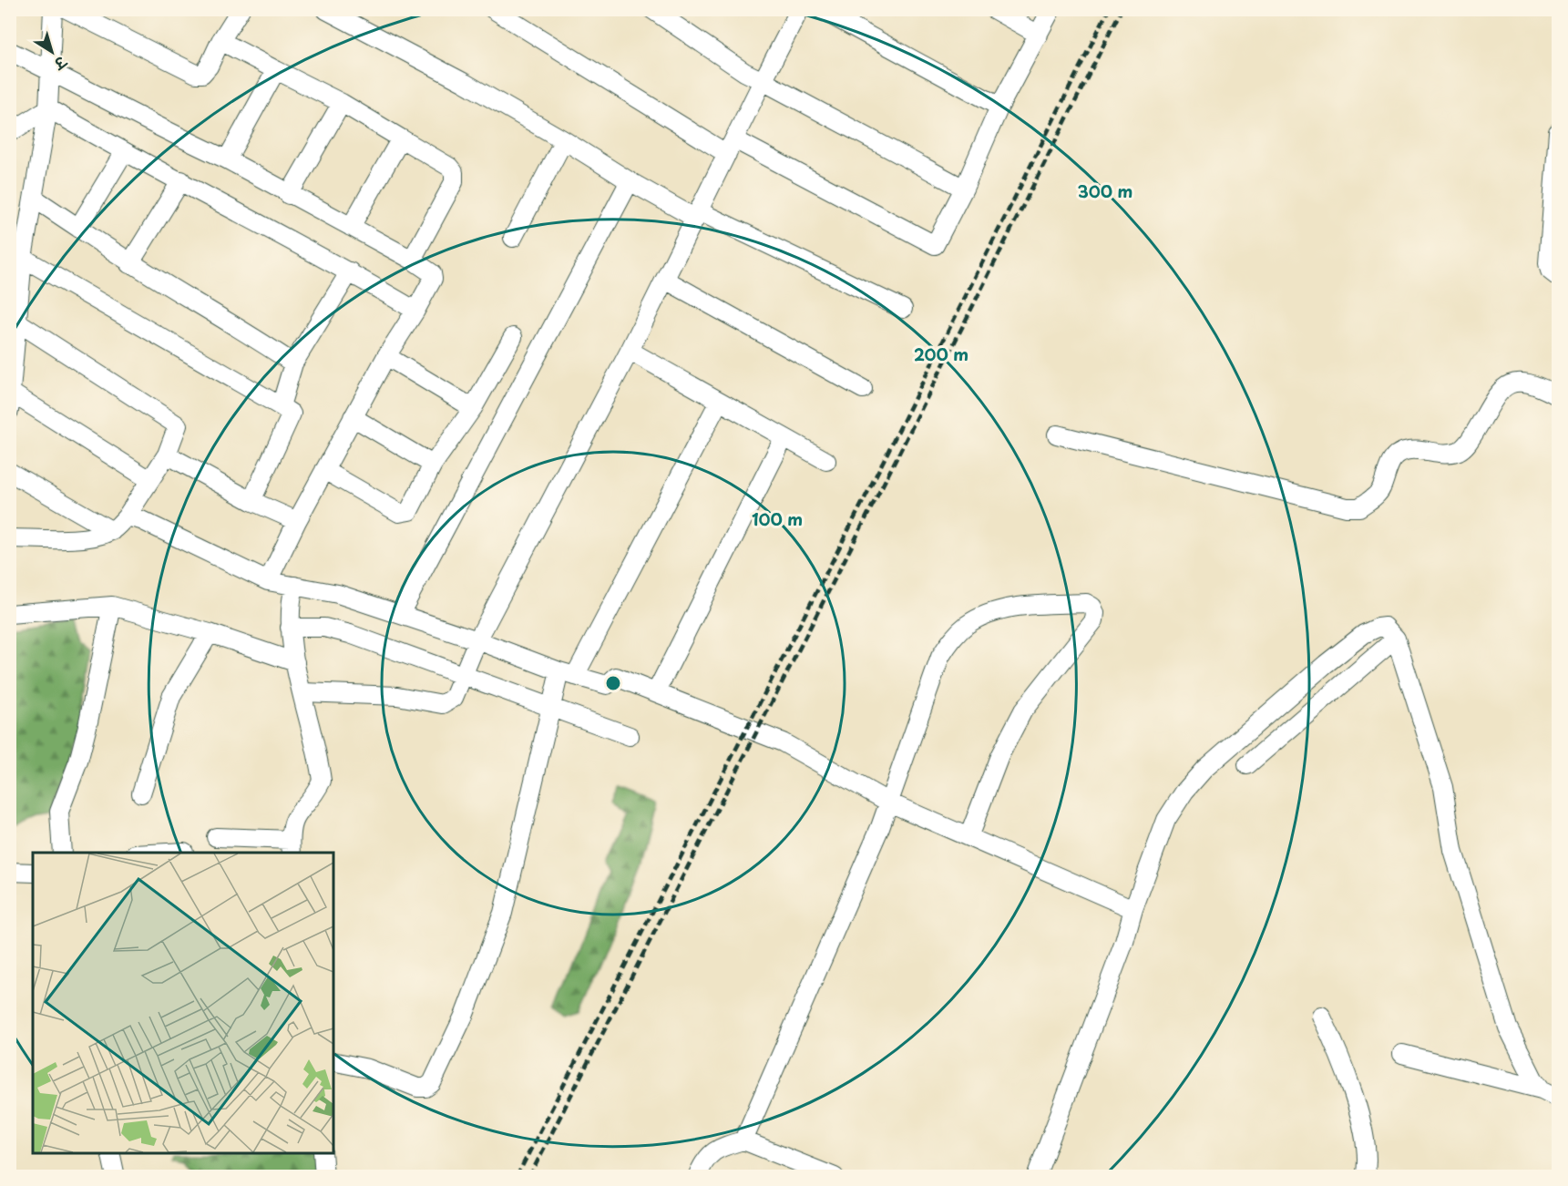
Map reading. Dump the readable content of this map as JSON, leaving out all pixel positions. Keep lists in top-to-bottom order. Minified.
{"north":"bottom right","rings":["300 m","200 m","100 m"]}
